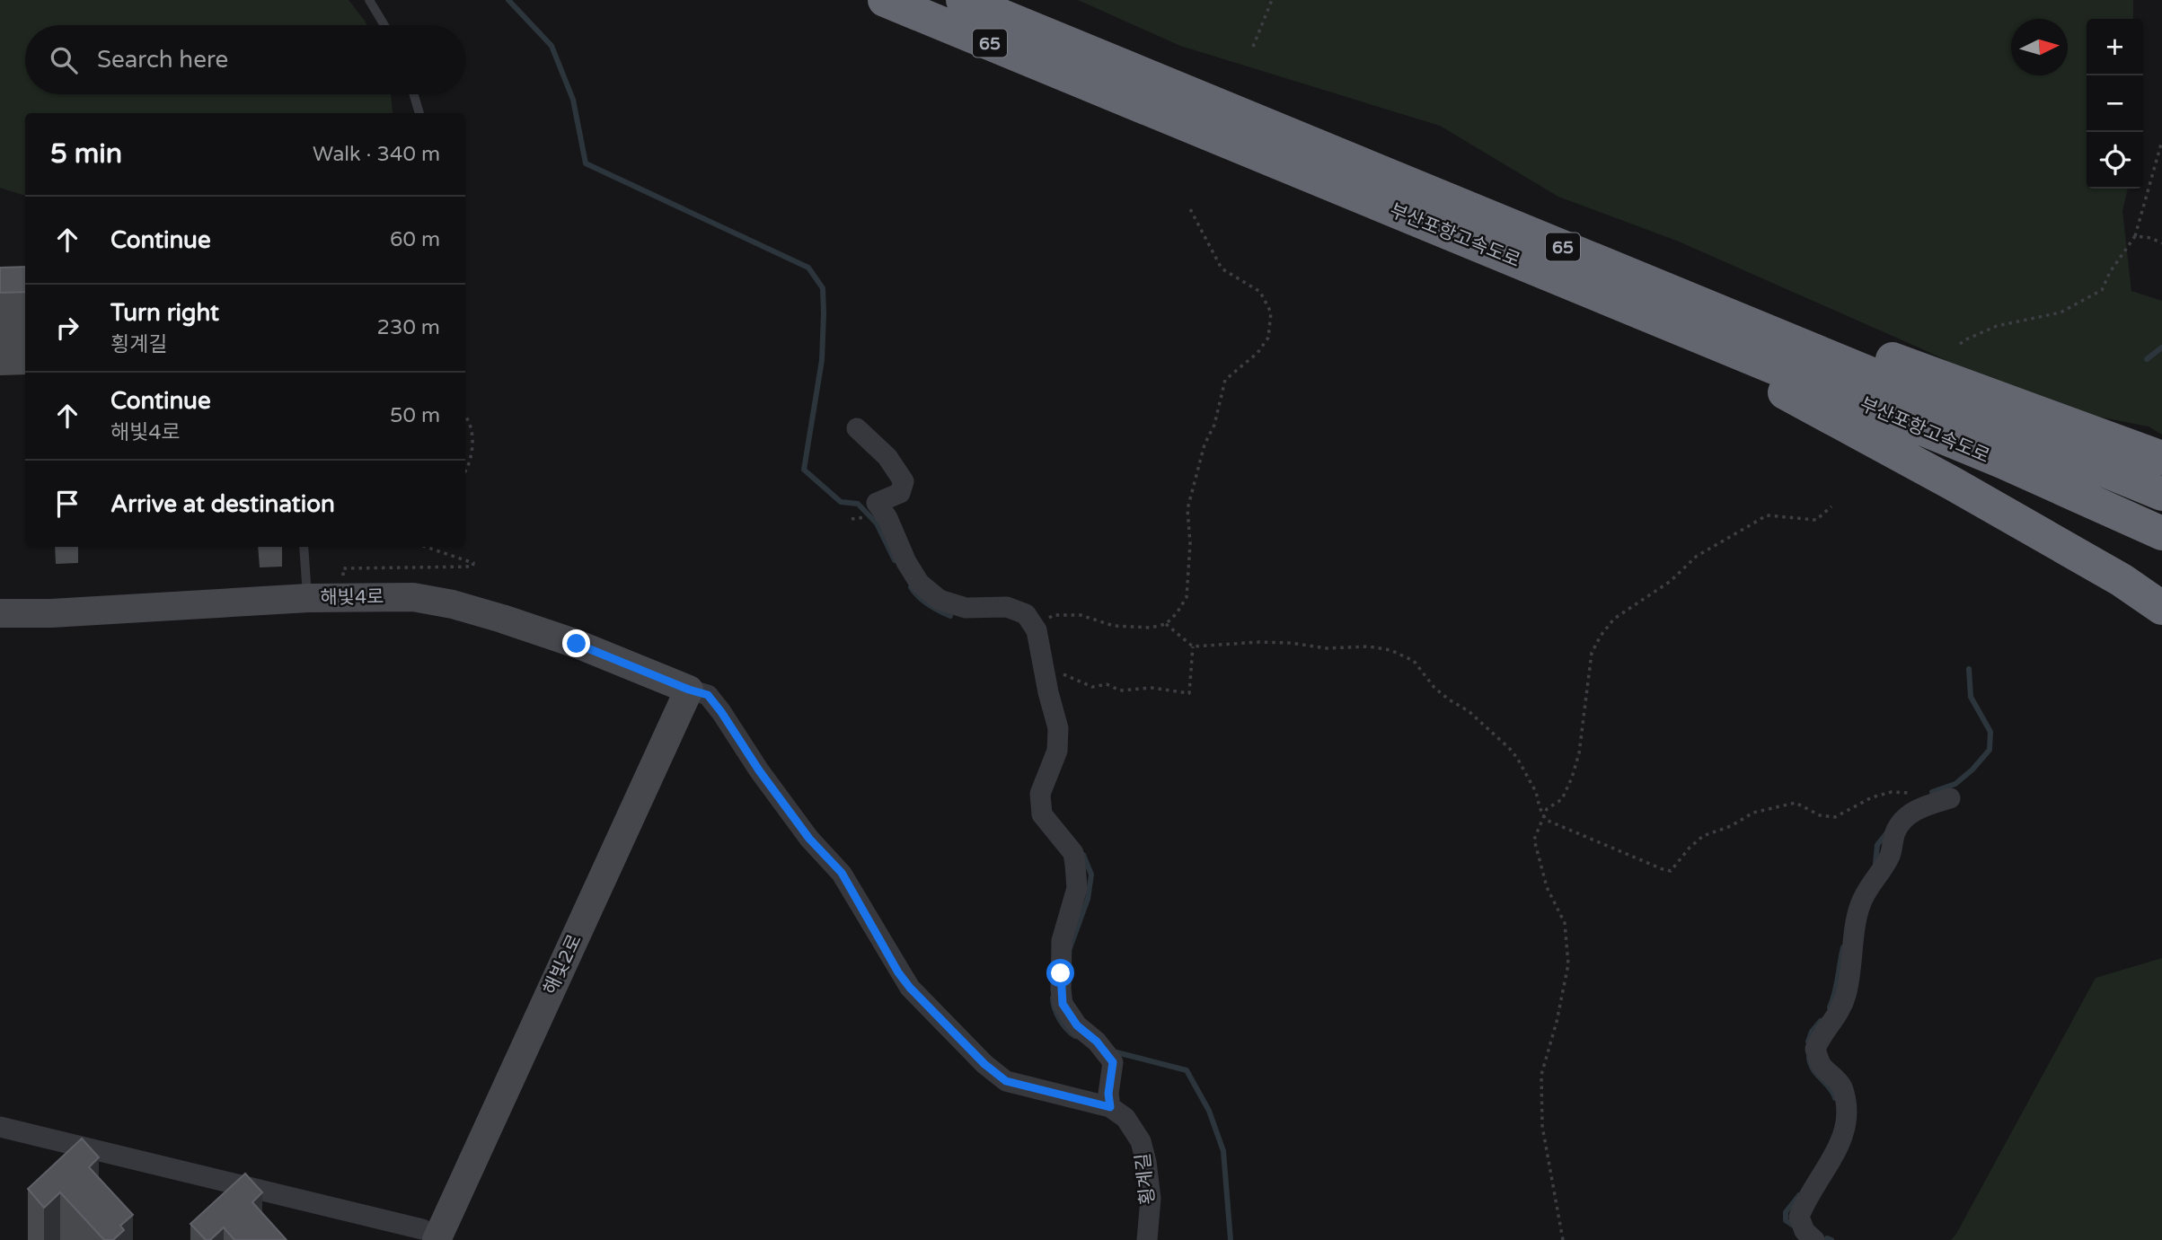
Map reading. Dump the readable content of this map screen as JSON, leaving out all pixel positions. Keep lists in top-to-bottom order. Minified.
{"streets":{"highway":["65","부산포항고속도로"],"street":["해빛4로","해빛2로","횡계길"]},"crossings":[["해빛4로","해빛2로"],["해빛4로","횡계길"],["해빛2로","횡계길"]],"north":"right","page":{"map_buttons":["+","−"],"search":"Search here","heading":["5 min","Walk · 340 m"],"list":[["Continue","60 m"],["Turn right","횡계길","230 m"],["Continue","해빛4로","50 m"],"Arrive at destination"]}}
